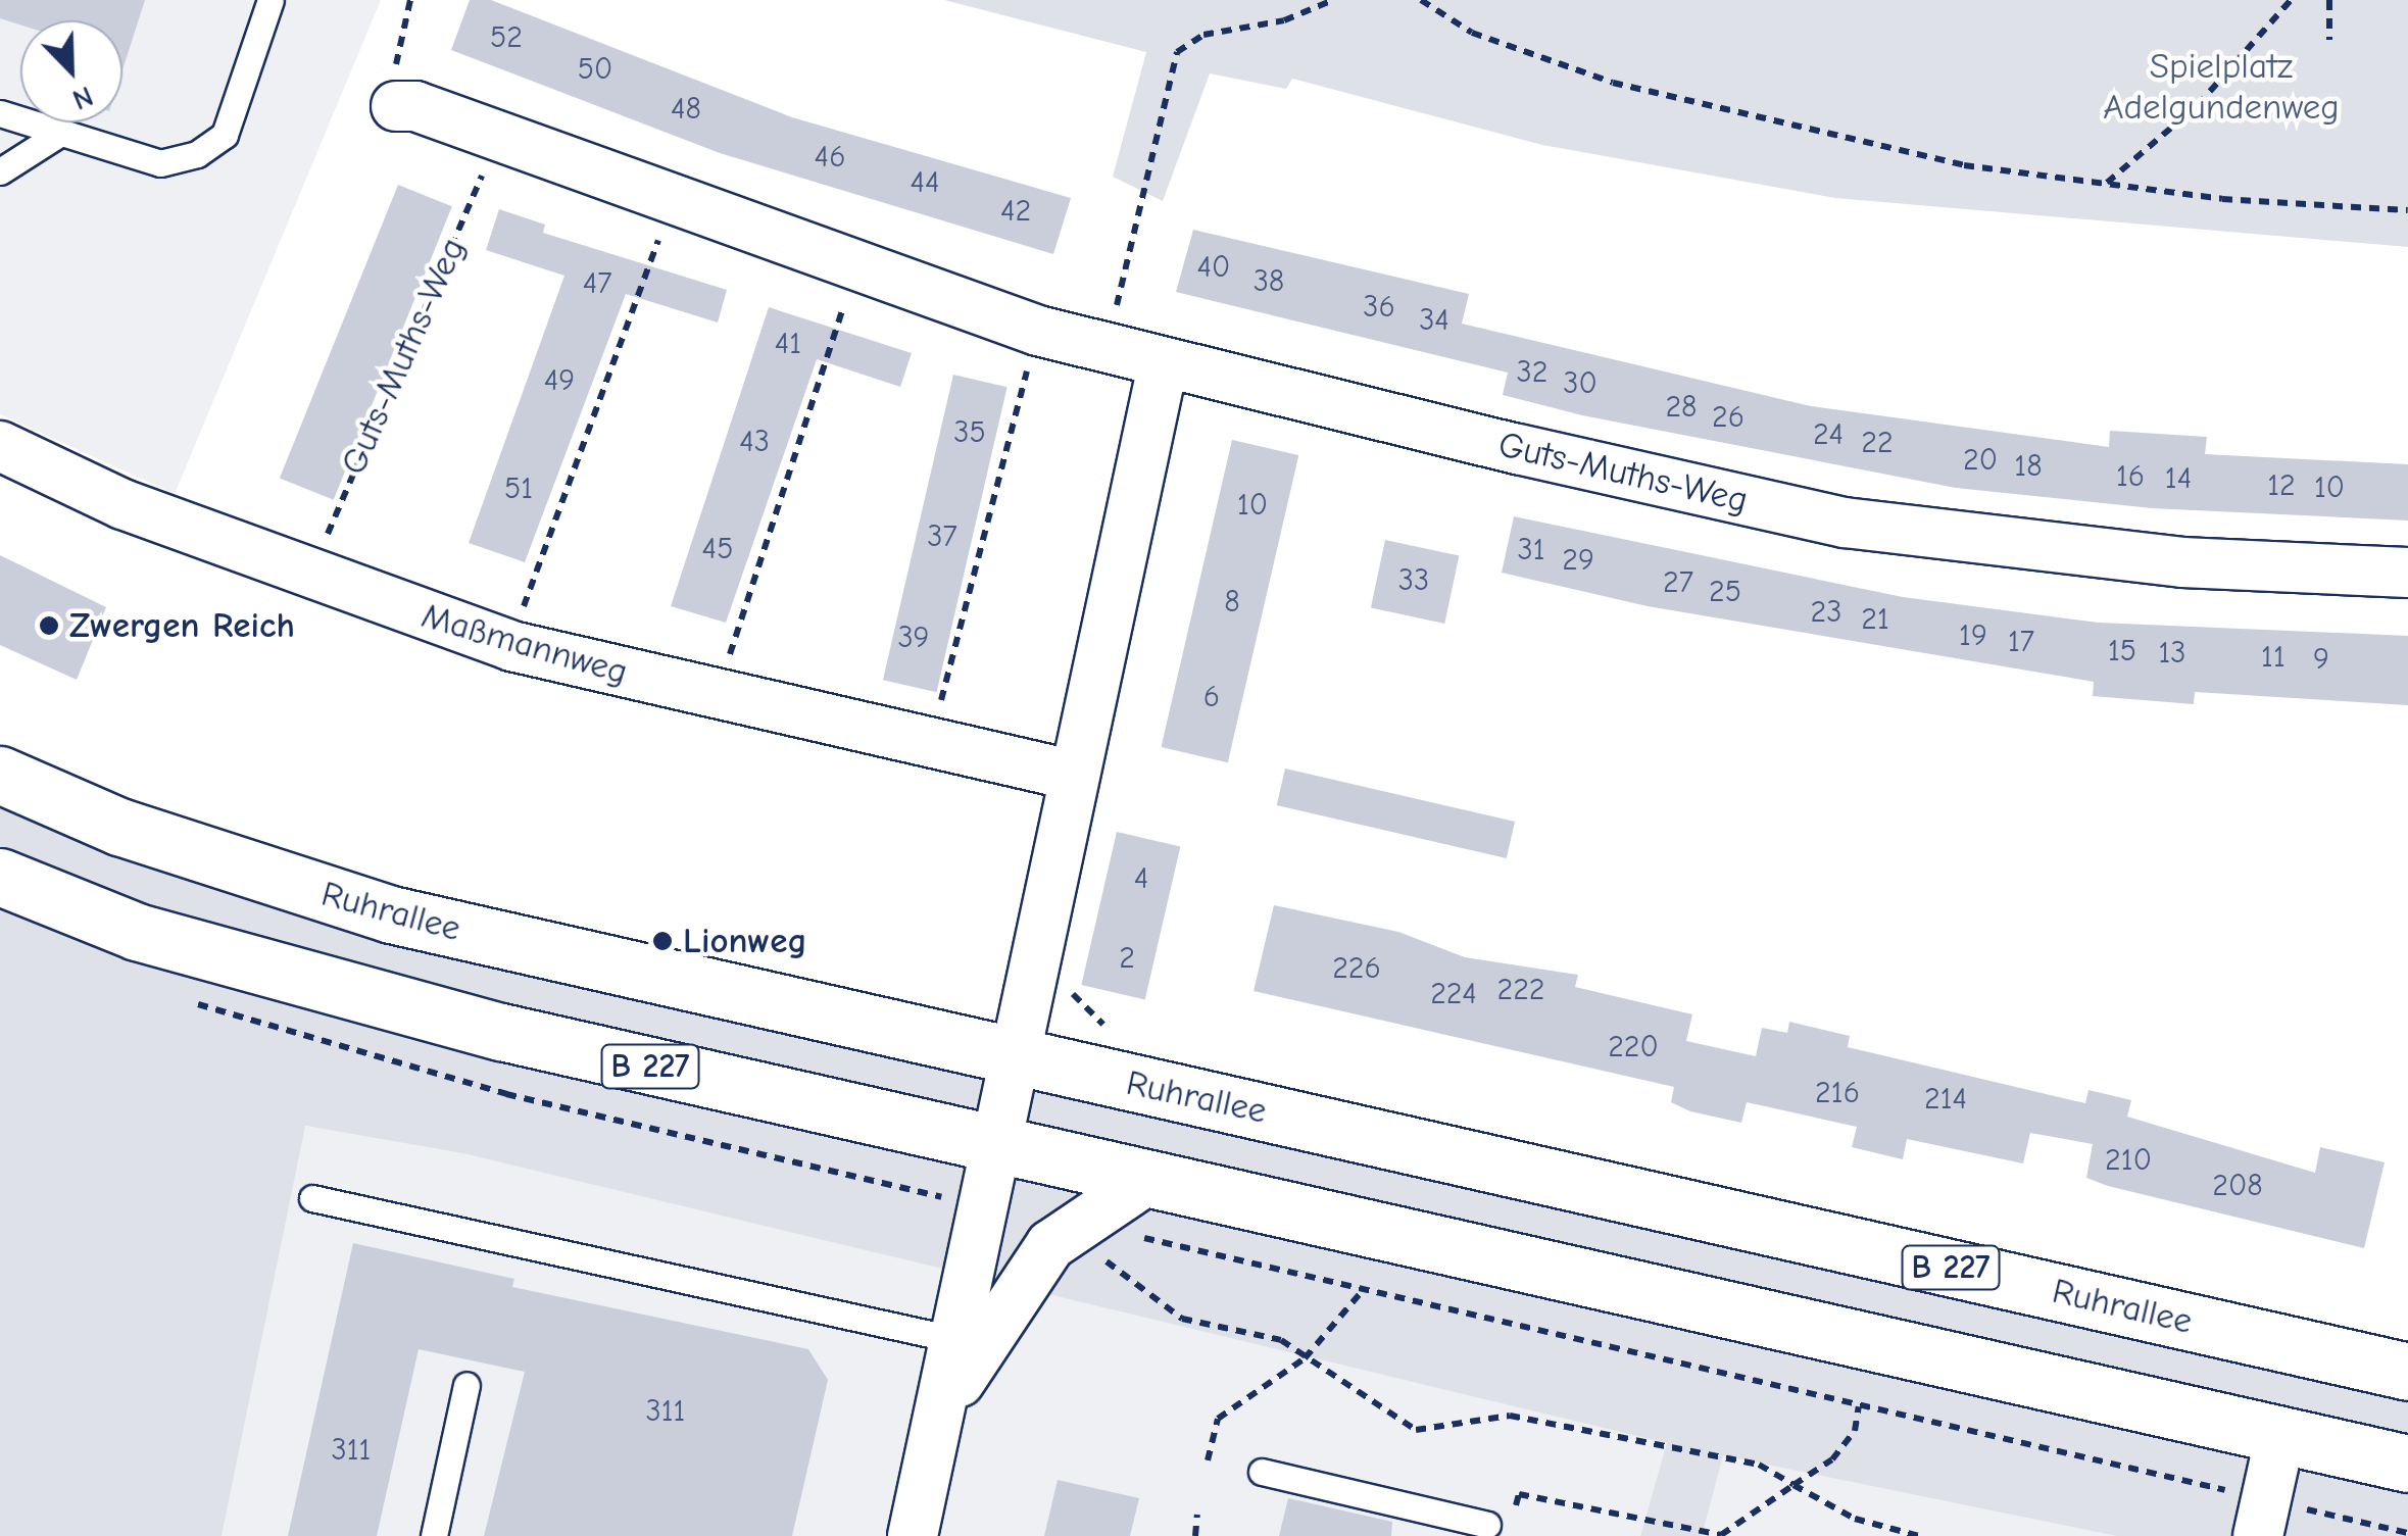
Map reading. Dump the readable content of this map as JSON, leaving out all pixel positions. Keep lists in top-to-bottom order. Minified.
{"streets":{"main road":["Ruhrallee","B 227"],"street":["Guts-Muths-Weg","Maßmannweg"]},"crossings":[["Guts-Muths-Weg","Maßmannweg"]],"parks":["Spielplatz Adelgundenweg"],"places":["Zwergen Reich","Lionweg"],"house_numbers":["52","50","48","46","44","42","40","38","47","36","34","41","32","49","30","28","26","35","24","43","22","20","18","16","14","12","10","51","10","37","45","31","29","33","27","25","8","23","21","19","39","17","15","13","11","9","6","4","2","226","222","224","220","216","214","210","208","311","311"],"north":"bottom right"}
